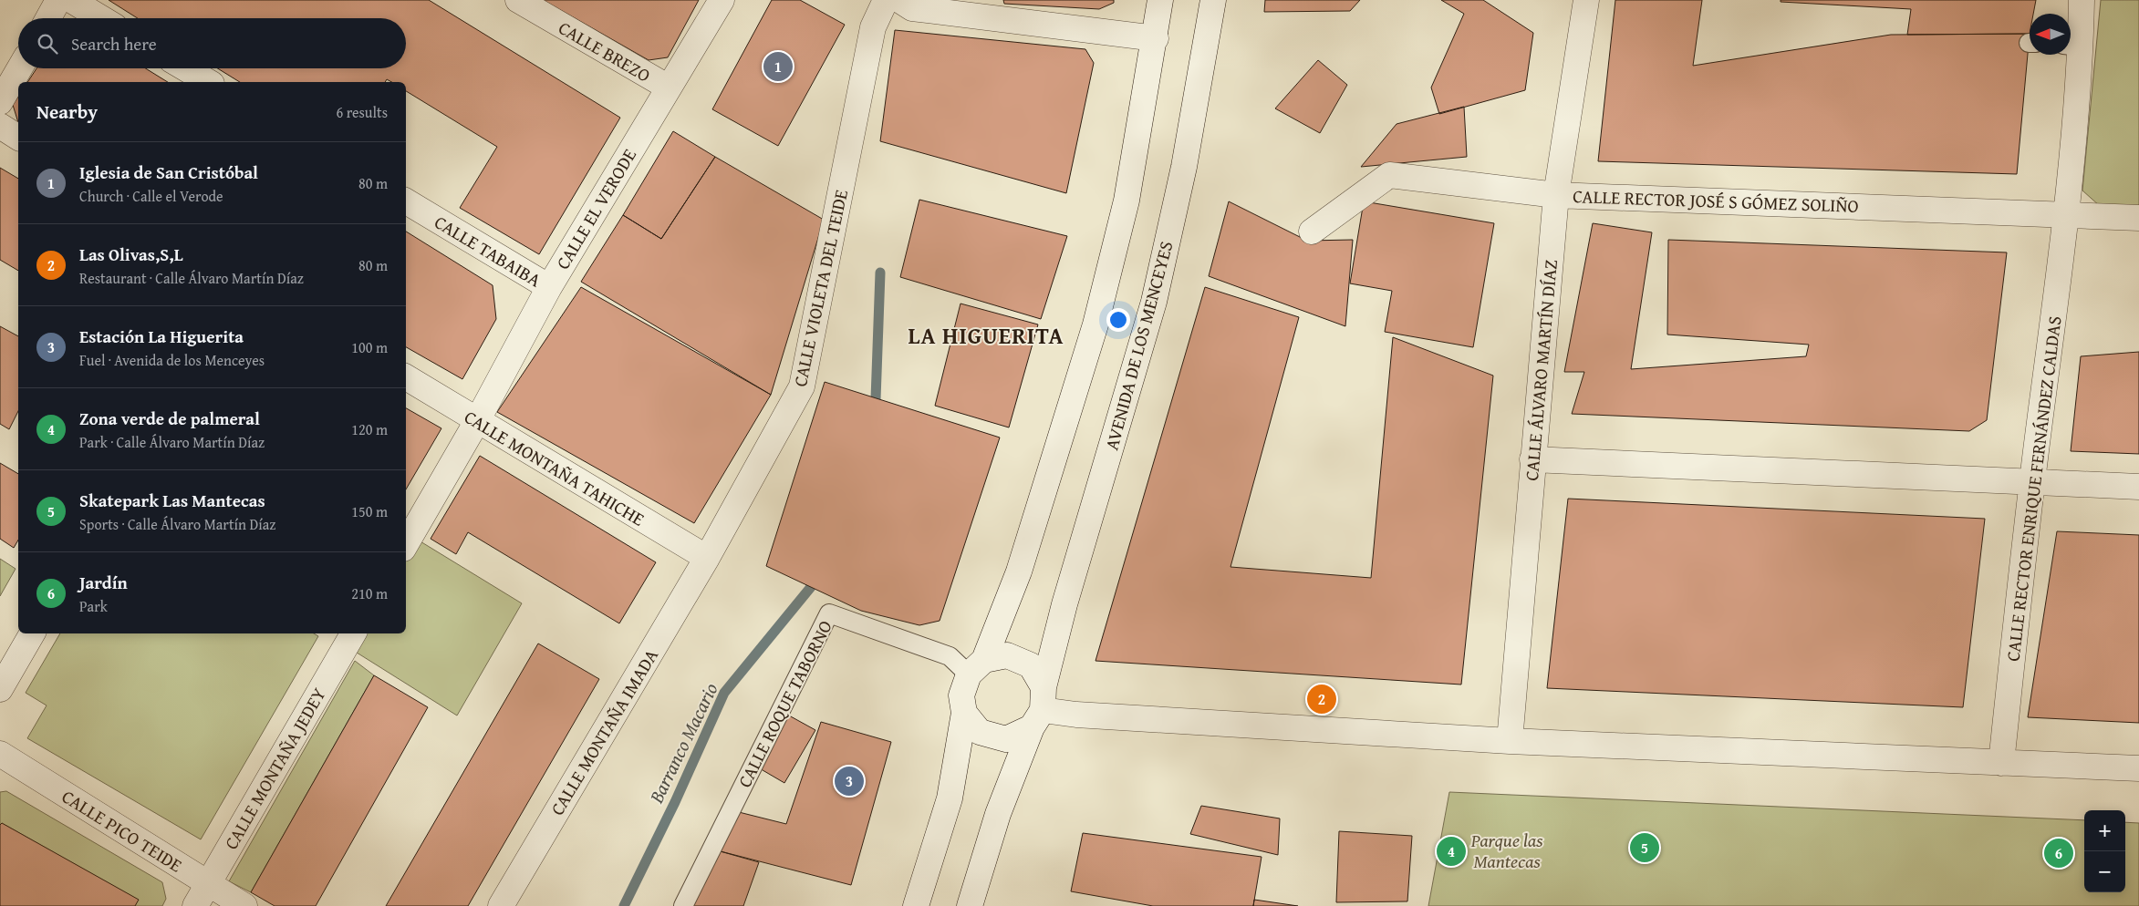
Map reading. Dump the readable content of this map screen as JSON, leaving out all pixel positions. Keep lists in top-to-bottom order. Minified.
{"streets":{"street":["CALLE BREZO","CALLE RECTOR JOSÉ S GÓMEZ SOLIÑO","CALLE EL VERODE","CALLE TABAIBA","CALLE VIOLETA DEL TEIDE","AVENIDA DE LOS MENCEYES","CALLE ÁLVARO MARTÍN DÍAZ","CALLE MONTAÑA TAHICHE","CALLE RECTOR ENRIQUE FERNÁNDEZ CALDAS","CALLE MONTAÑA IMADA","CALLE MONTAÑA JEDEY","CALLE PICO TEIDE"],"lane":["CALLE ROQUE TABORNO"]},"crossings":[["CALLE BREZO","CALLE EL VERODE"],["CALLE RECTOR JOSÉ S GÓMEZ SOLIÑO","CALLE ÁLVARO MARTÍN DÍAZ"],["CALLE RECTOR JOSÉ S GÓMEZ SOLIÑO","CALLE RECTOR ENRIQUE FERNÁNDEZ CALDAS"],["CALLE EL VERODE","CALLE TABAIBA"],["CALLE EL VERODE","CALLE MONTAÑA TAHICHE"],["CALLE VIOLETA DEL TEIDE","CALLE MONTAÑA TAHICHE"],["CALLE VIOLETA DEL TEIDE","CALLE MONTAÑA IMADA"],["AVENIDA DE LOS MENCEYES","CALLE ROQUE TABORNO"],["CALLE MONTAÑA TAHICHE","CALLE MONTAÑA IMADA"],["CALLE MONTAÑA JEDEY","CALLE PICO TEIDE"]],"districts":["LA HIGUERITA"],"water":["Barranco Macario"],"parks":["Parque las Mantecas"],"north":"left","page":{"search":"Search here","pins":["1","2","3","5","4","6"],"heading":["Nearby","6 results"],"list":[{"mark":"1","name":"Iglesia de San Cristóbal","note":"Church · Calle el Verode","value":"80 m"},{"mark":"2","name":"Las Olivas,S,L","note":"Restaurant · Calle Álvaro Martín Díaz","value":"80 m"},{"mark":"3","name":"Estación La Higuerita","note":"Fuel · Avenida de los Menceyes","value":"100 m"},{"mark":"4","name":"Zona verde de palmeral","note":"Park · Calle Álvaro Martín Díaz","value":"120 m"},{"mark":"5","name":"Skatepark Las Mantecas","note":"Sports · Calle Álvaro Martín Díaz","value":"150 m"},{"mark":"6","name":"Jardín","note":"Park","value":"210 m"}],"map_buttons":["+","−"]}}
